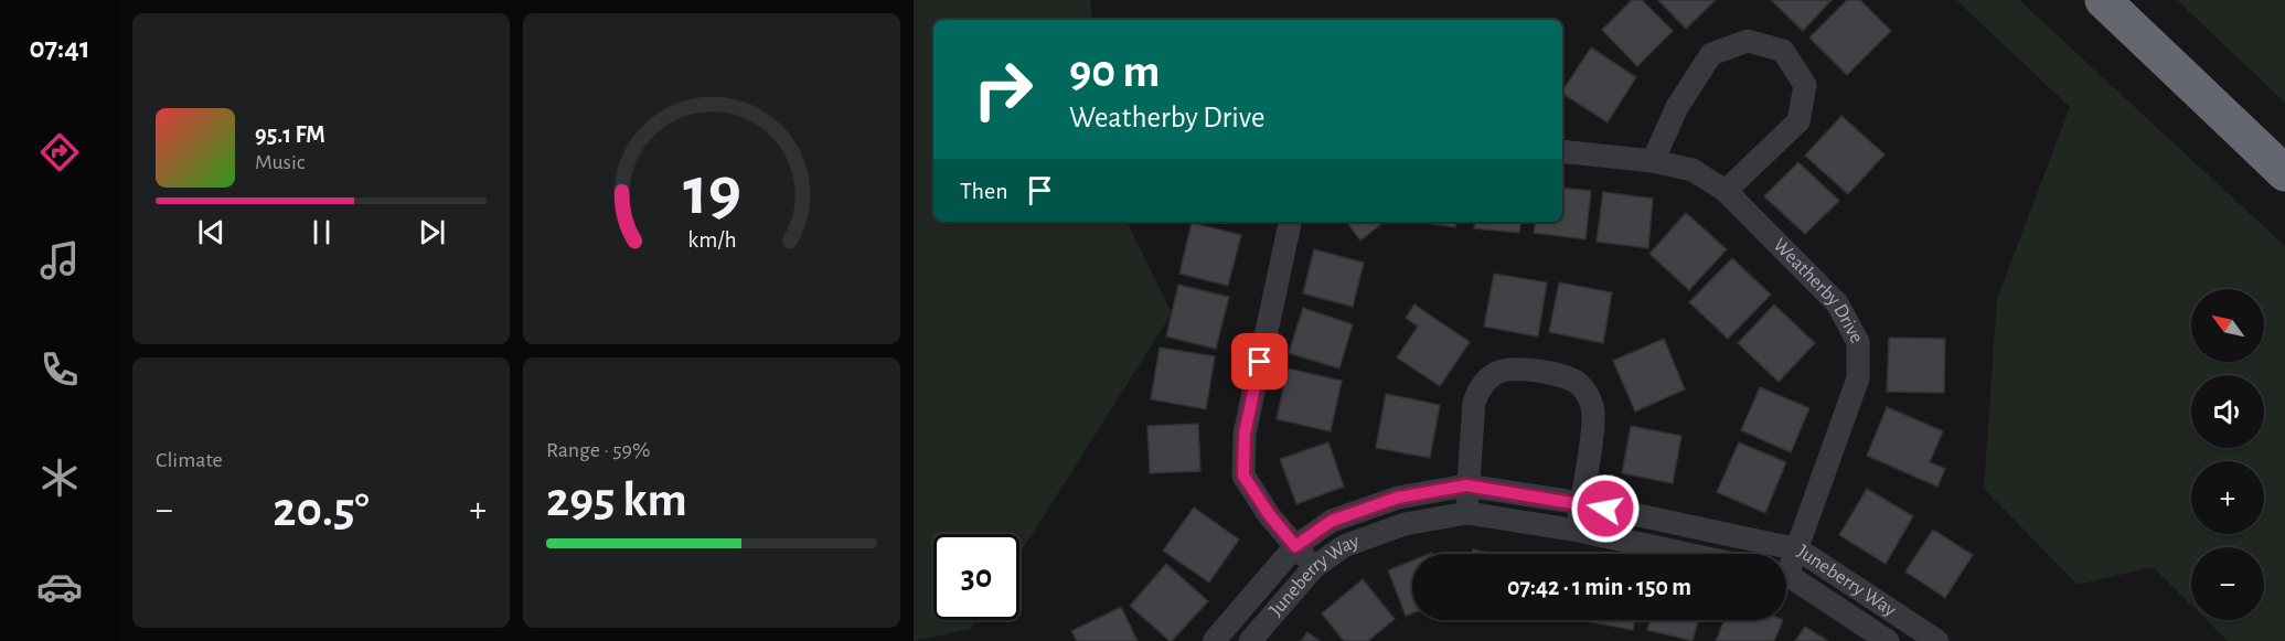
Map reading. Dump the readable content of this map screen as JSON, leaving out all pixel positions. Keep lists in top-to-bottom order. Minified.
{"streets":{"street":["Weatherby Drive","Juneberry Way"]},"crossings":[["Weatherby Drive","Juneberry Way"]],"north":"top left","page":{"tabs":"07:41","turn":["90 m","Weatherby Drive"],"song":["95.1 FM","Music"],"then":"Then","map_buttons":["+","−"],"tile":["Climate",["Range · 59%","295 km"]],"heat":["−","20.5°","+"],"limit":"30","trip":"07:42 · 1 min · 150 m","gauge":["19","km/h"]}}
